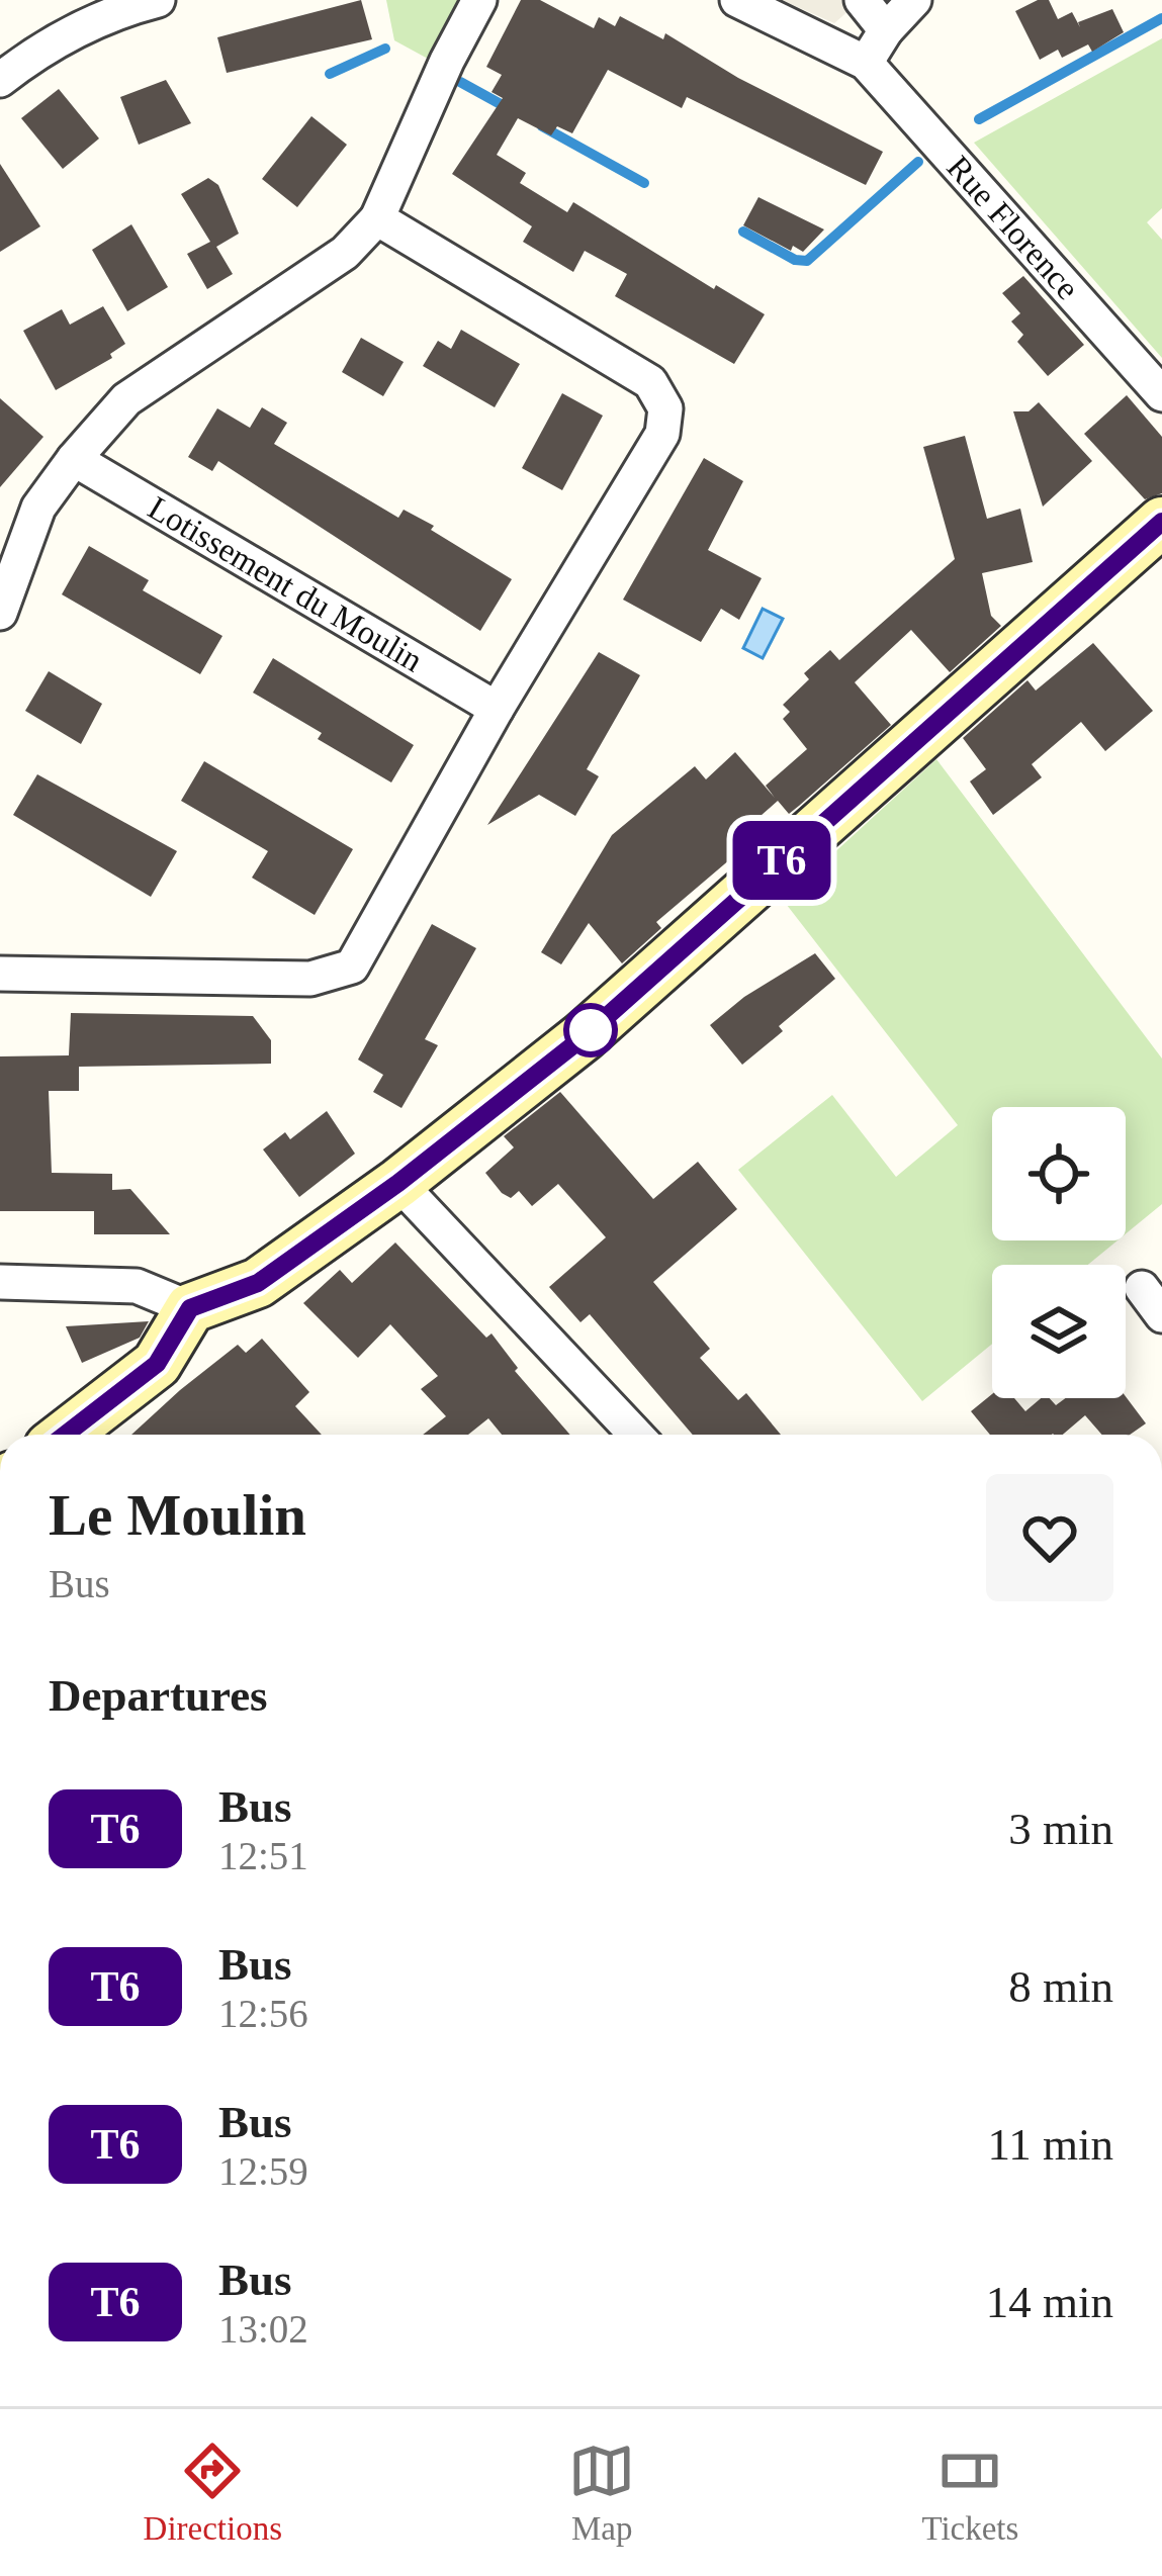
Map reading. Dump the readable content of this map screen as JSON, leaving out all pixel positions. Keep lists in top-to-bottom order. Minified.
{"streets":{"street":["Rue Florence","Lotissement du Moulin"]},"lines":["bus line T6"],"page":{"on_map":"T6","heading":[["Le Moulin","Bus"],"Departures"],"list":[{"mark":"T6","name":"Bus","note":"12:51","value":"3 min"},{"mark":"T6","name":"Bus","note":"12:56","value":"8 min"},{"mark":"T6","name":"Bus","note":"12:59","value":"11 min"},{"mark":"T6","name":"Bus","note":"13:02","value":"14 min"}],"tabs":["Directions","Map","Tickets"]}}
